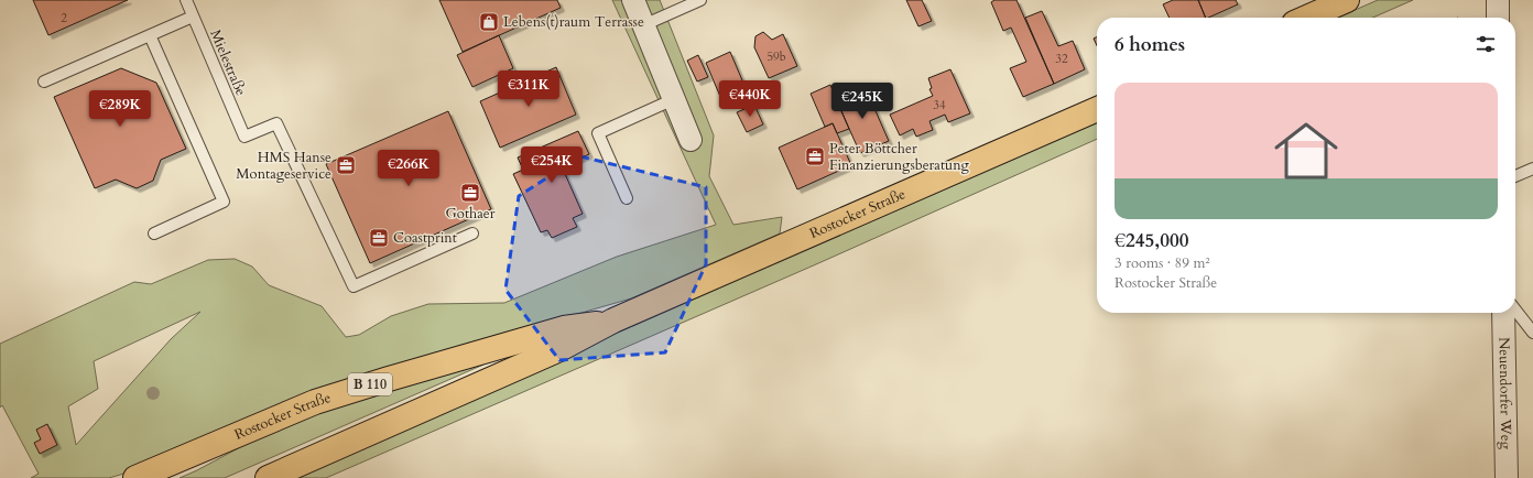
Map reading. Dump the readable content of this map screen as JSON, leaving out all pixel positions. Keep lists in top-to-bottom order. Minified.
{"streets":{"main road":["Rostocker Straße","B 110"],"street":["Neuendorfer Weg"],"lane":["Mielestraße"]},"places":{"shop":["Lebens(t)raum Terrasse"],"office":["Peter Böttcher Finanzierungsberatung","HMS Hanse Montageservice","Gothaer","Coastprint"]},"house_numbers":["2","59b","32","34"],"page":{"heading":"6 homes","price":["€311K","€440K","€245K","€289K","€254K","€266K"],"list":[{"name":"€245,000","note":"3 rooms · 89 m² · Rostocker Straße"}]}}
